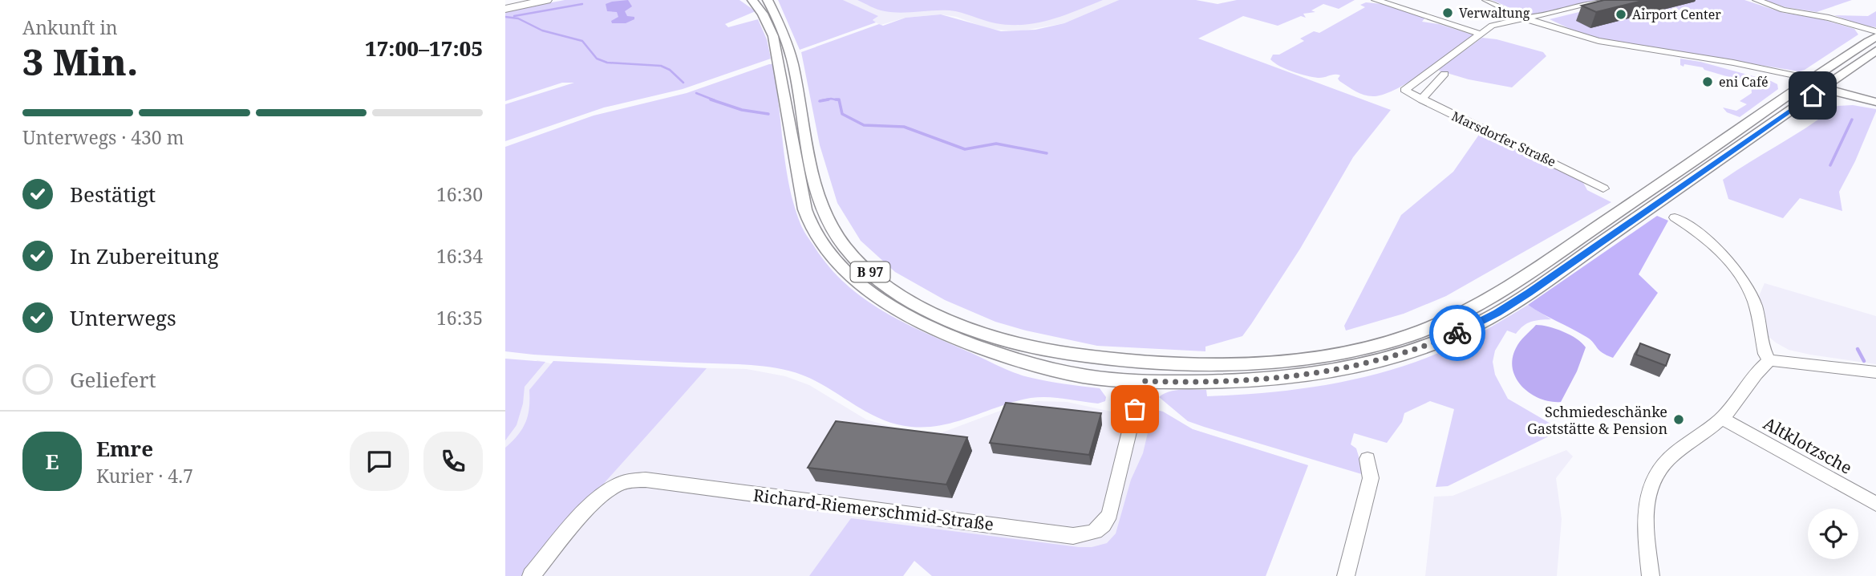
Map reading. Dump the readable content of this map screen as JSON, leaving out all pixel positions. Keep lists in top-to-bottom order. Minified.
{"streets":{"main road":["B 97"],"street":["Marsdorfer Straße","Altklotzsche","Richard-Riemerschmid-Straße"]},"crossings":[["B 97","Richard-Riemerschmid-Straße"]],"places":["Verwaltung","Airport Center","eni Café","Schmiedeschänke Gaststätte & Pension"],"page":{"heading":["3 Min.","Ankunft in","17:00–17:05"],"panel":["Emre","Kurier · 4.7"],"bar":"Unterwegs · 430 m","list":[["Bestätigt","16:30"],["In Zubereitung","16:34"],["Unterwegs","16:35"],"Geliefert"],"round":"E"}}
